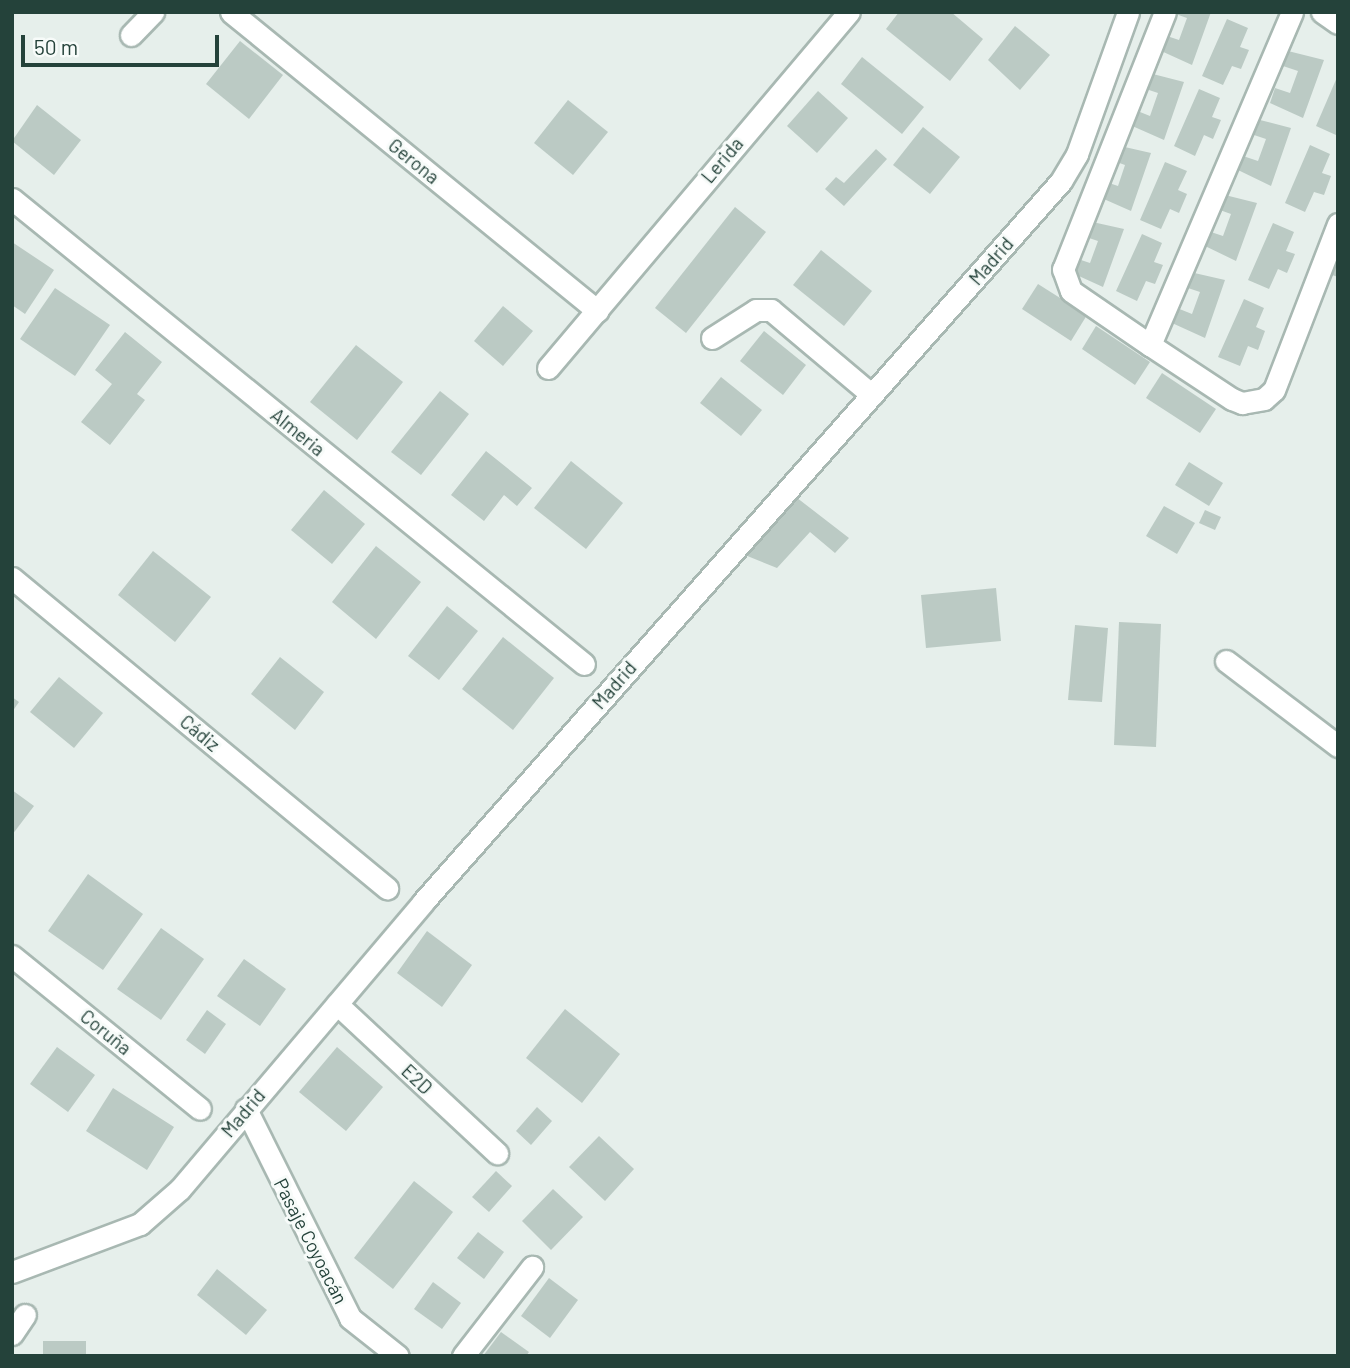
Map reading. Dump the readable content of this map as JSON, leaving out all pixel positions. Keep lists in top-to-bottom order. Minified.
{"streets":{"street":["Lerida","Gerona","Madrid","Almeria","Cádiz","Coruña","E2D","Pasaje Coyoacán"]},"crossings":[["Lerida","Gerona"],["Madrid","E2D"],["Madrid","Pasaje Coyoacán"]],"scale_bar":"50 m"}
